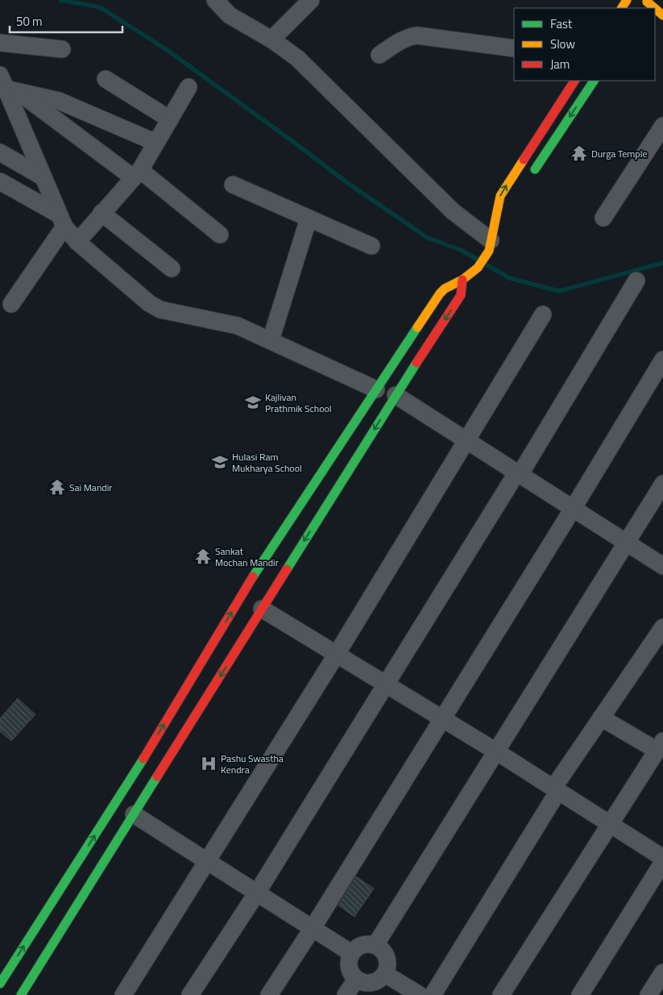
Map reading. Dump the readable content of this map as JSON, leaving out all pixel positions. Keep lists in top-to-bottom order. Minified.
{"places":{"temple":["Durga Temple","Sai Mandir","Sankat Mochan Mandir"],"school or university":["Kajlivan Prathmik School","Hulasi Ram Mukharya School"],"hospital":["Pashu Swastha Kendra"]},"legend":["Fast","Slow","Jam"],"scale_bar":"50 m"}
